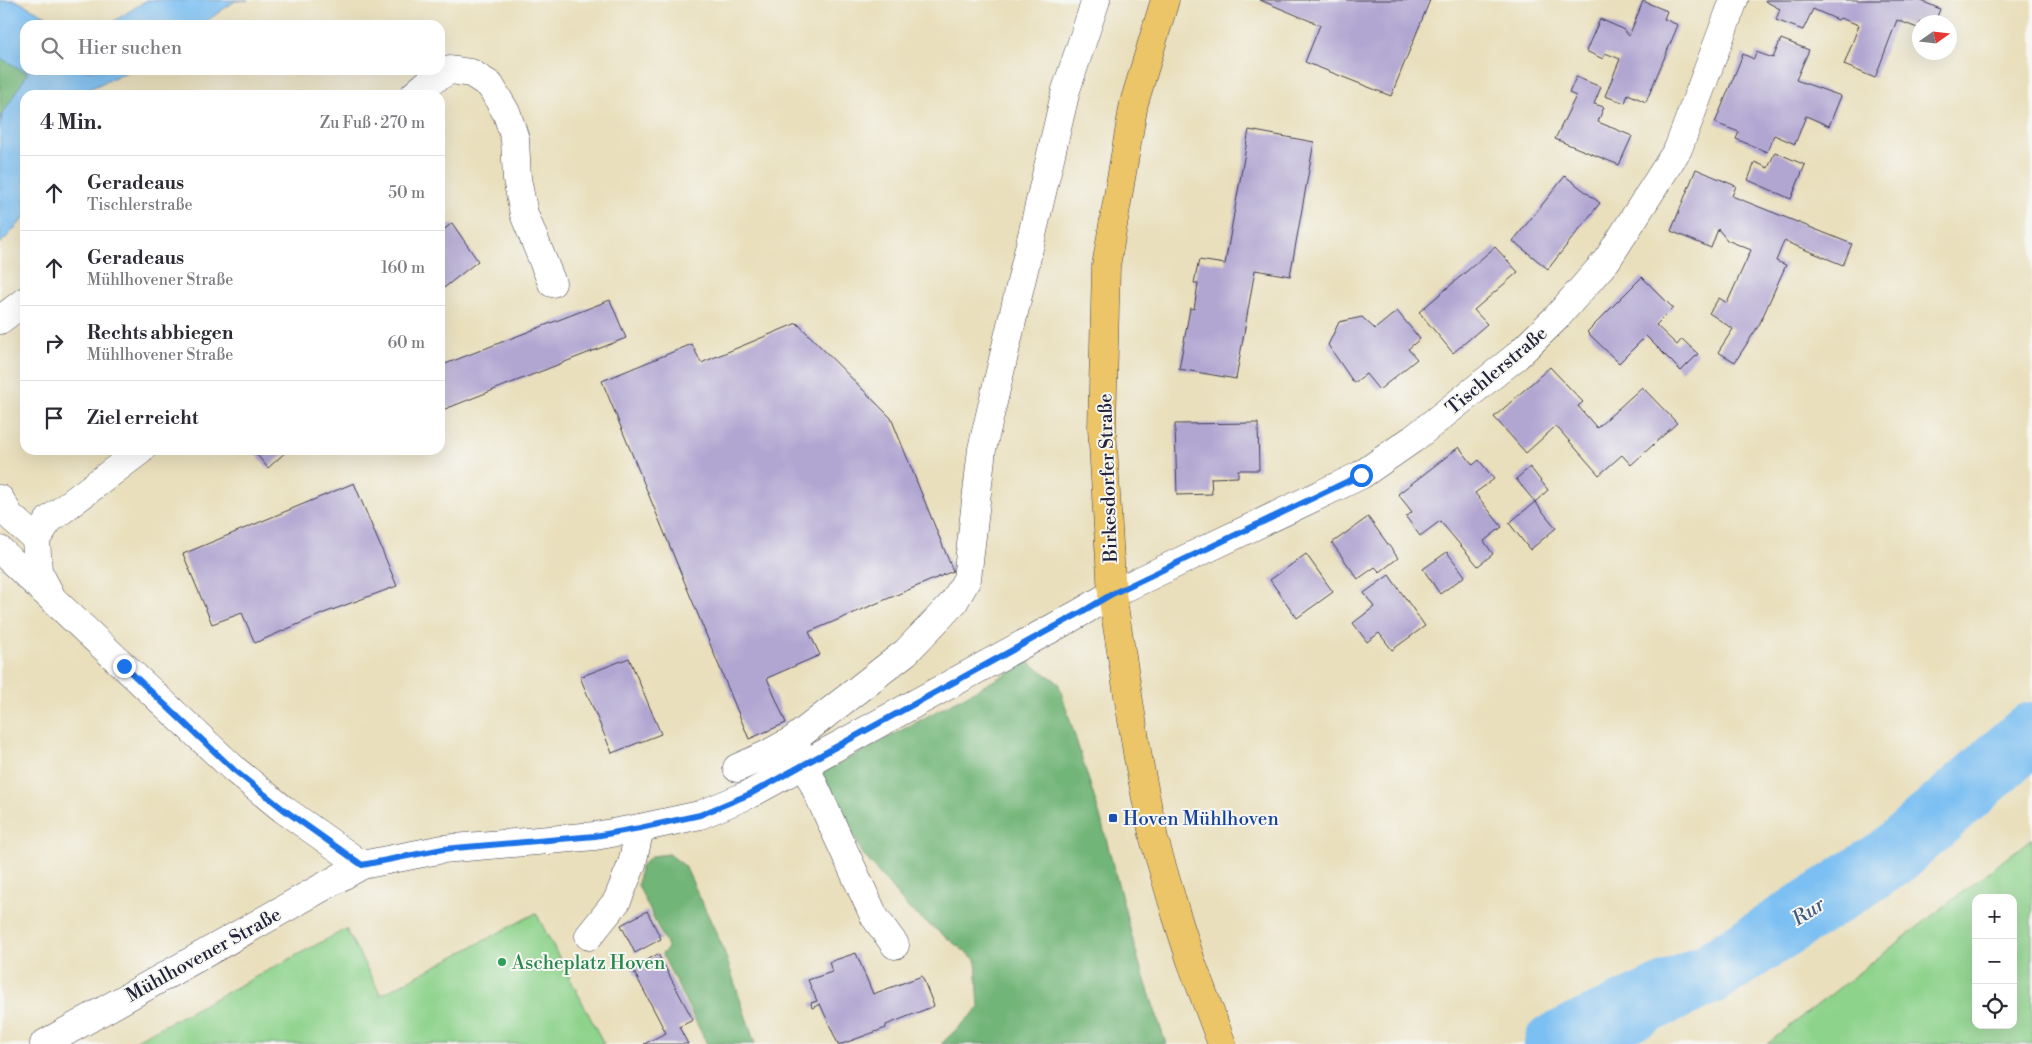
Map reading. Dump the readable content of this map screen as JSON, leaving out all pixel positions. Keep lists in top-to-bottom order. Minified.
{"streets":{"main road":["Birkesdorfer Straße"],"street":["Tischlerstraße","Mühlhovener Straße"]},"crossings":[["Tischlerstraße","Birkesdorfer Straße"],["Tischlerstraße","Mühlhovener Straße"],["Birkesdorfer Straße","Mühlhovener Straße"]],"water":["Rur"],"places":{"transit":["Hoven Mühlhoven"],"other":["Ascheplatz Hoven"]},"north":"right","page":{"search":"Hier suchen","heading":["4 Min.","Zu Fuß · 270 m"],"list":[["Geradeaus","Tischlerstraße","50 m"],["Geradeaus","Mühlhovener Straße","160 m"],["Rechts abbiegen","Mühlhovener Straße","60 m"],"Ziel erreicht"],"map_buttons":["+","−"]}}
